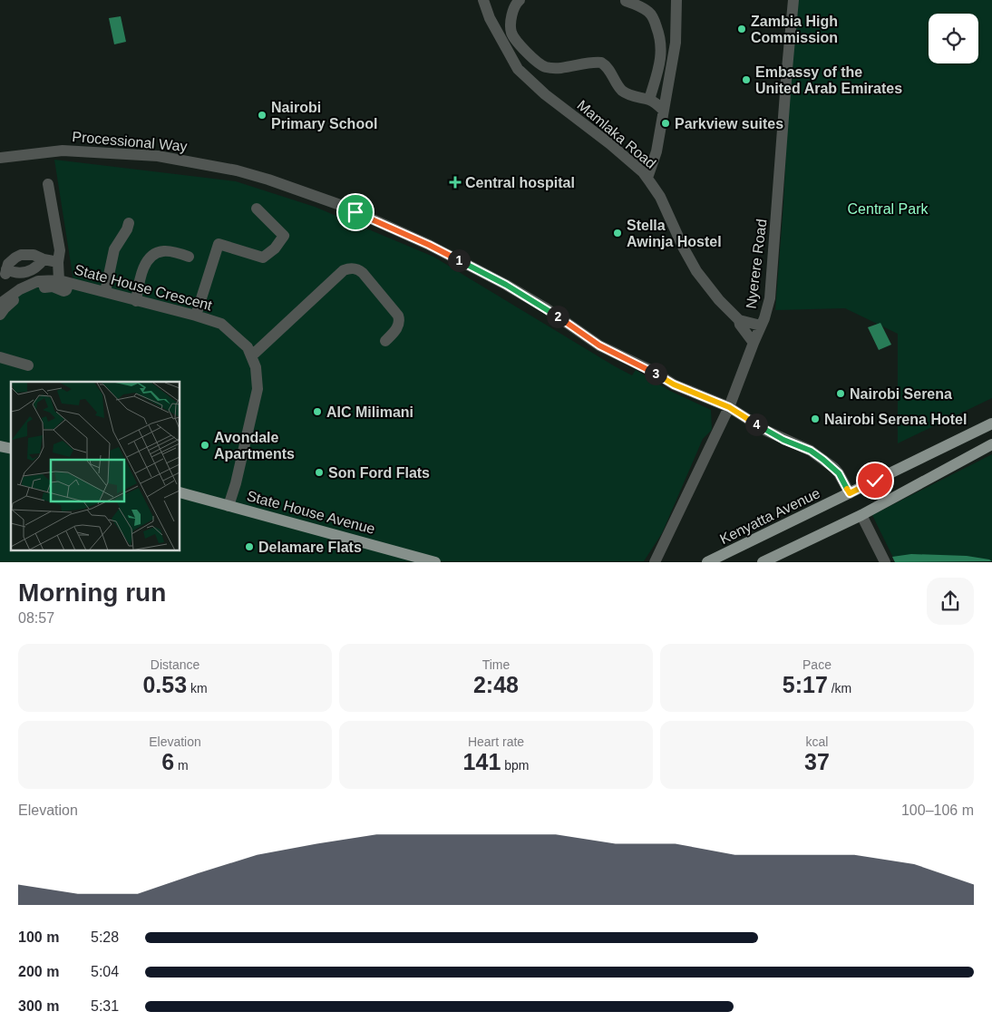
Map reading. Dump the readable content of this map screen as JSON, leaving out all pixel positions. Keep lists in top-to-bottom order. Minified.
{"streets":{"main road":["State House Avenue","Kenyatta Avenue"],"street":["Mamlaka Road","Processional Way","Nyerere Road","State House Crescent"]},"crossings":[["Mamlaka Road","Nyerere Road"],["Processional Way","Nyerere Road"],["Processional Way","Kenyatta Avenue"],["State House Crescent","State House Avenue"]],"parks":["Central Park"],"places":{"other":["Zambia High Commission","Embassy of the United Arab Emirates","Nairobi Primary School","Parkview suites","Stella Awinja Hostel","Nairobi Serena","AIC Milimani","Nairobi Serena Hotel","Avondale Apartments","Son Ford Flats","Delamare Flats"],"health":["Central hospital"]},"page":{"pins":["1","2","3","4"],"heading":["Morning run","08:57"],"stats":[["Distance","0.53 km"],["Time","2:48"],["Pace","5:17 /km"],["Elevation","6 m"],["Heart rate","141 bpm"],["kcal","37"]],"chart":["Elevation","100–106 m"],"list":[{"name":"100 m","note":"5:28"},{"name":"200 m","note":"5:04"},{"name":"300 m","note":"5:31"}]}}
